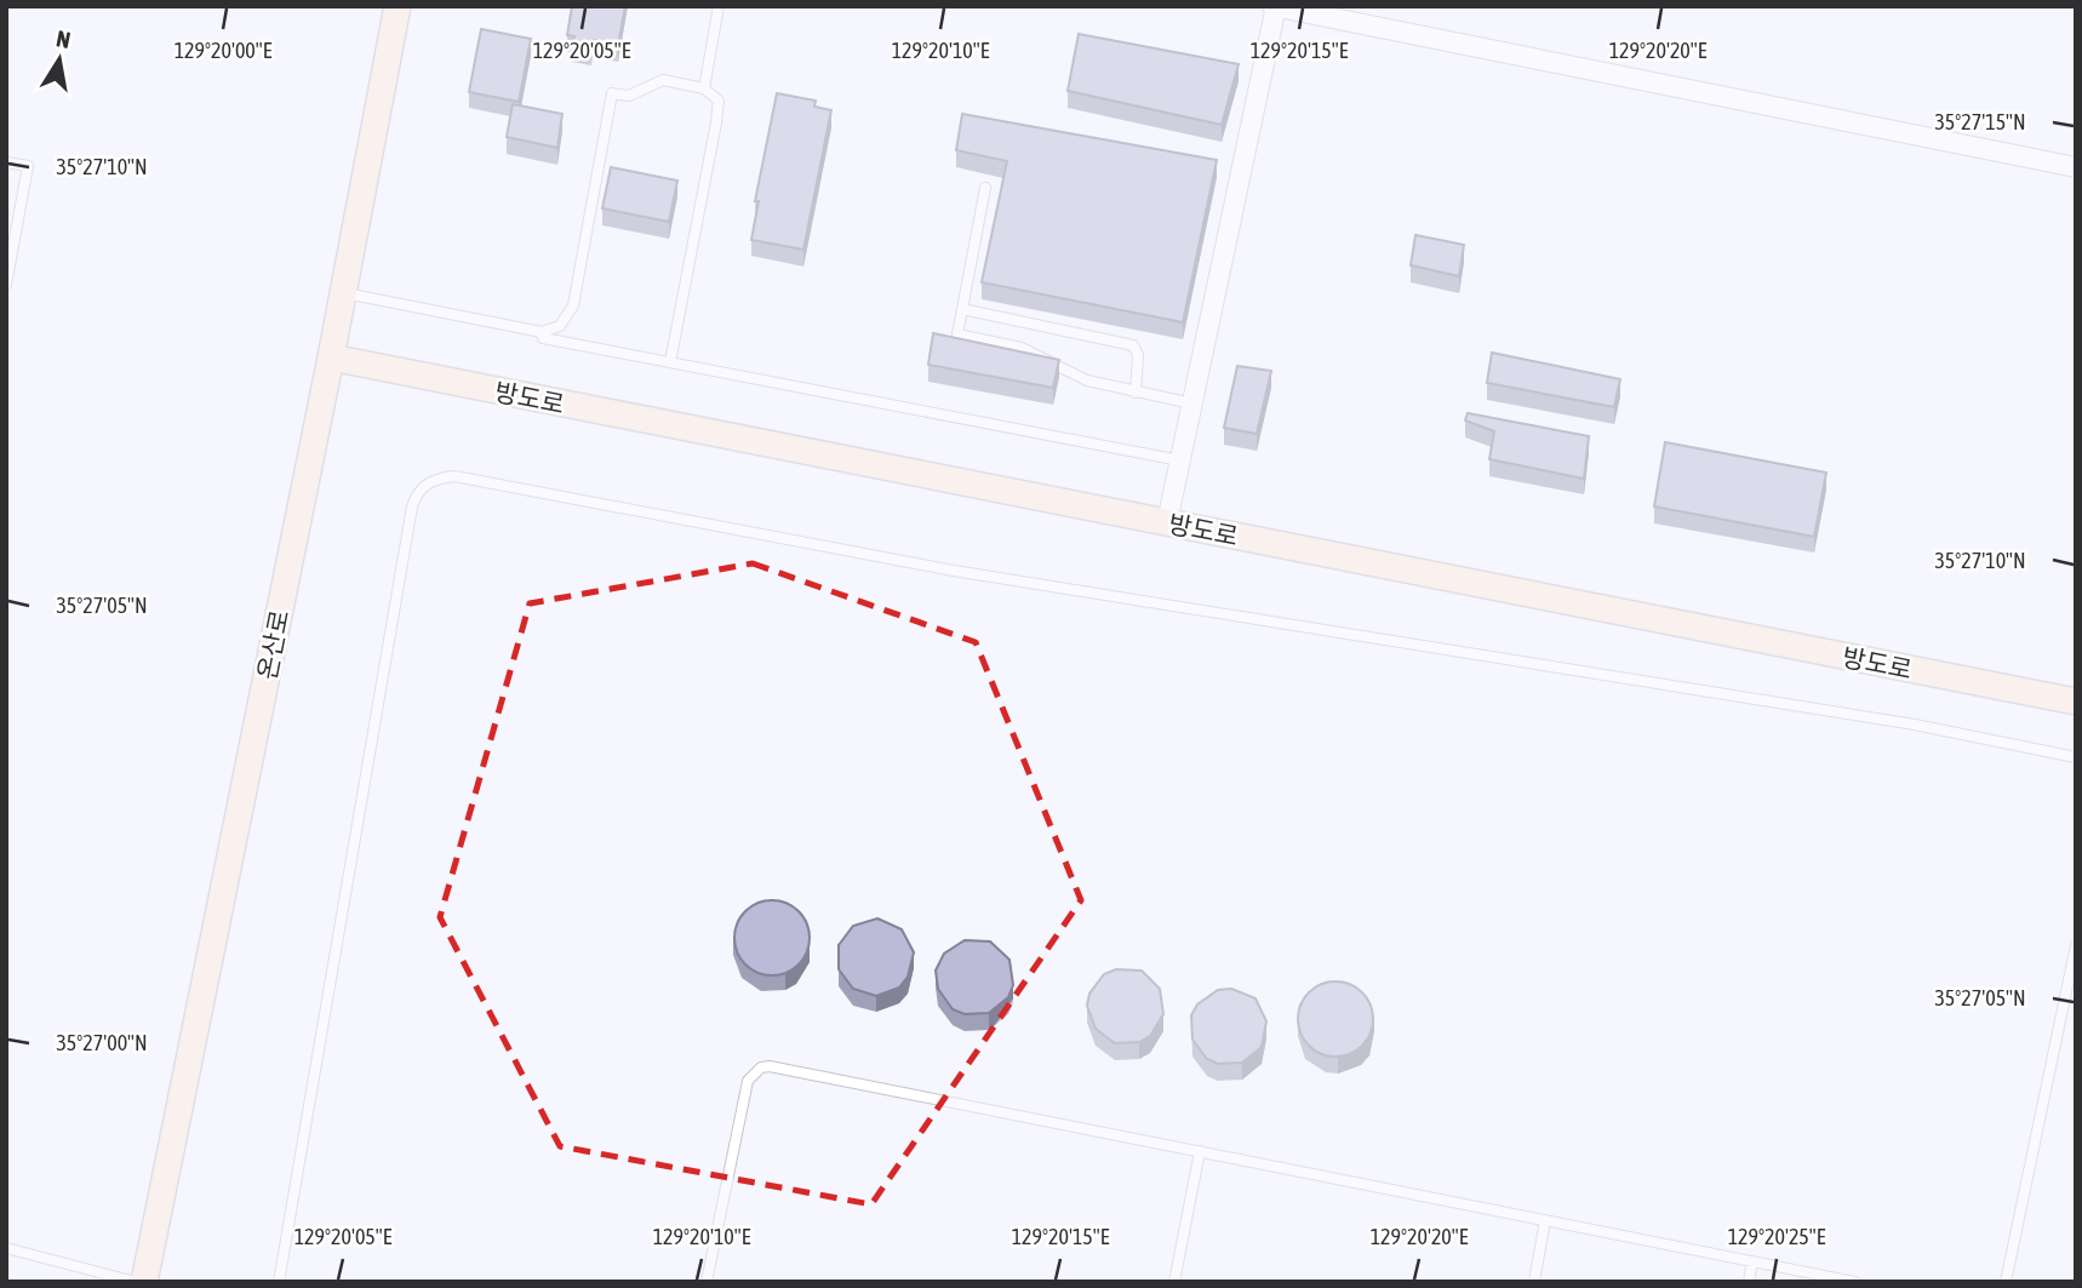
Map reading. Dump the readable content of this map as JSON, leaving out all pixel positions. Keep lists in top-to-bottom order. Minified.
{"streets":{"street":["방도로","온산로"]},"crossings":[["방도로","온산로"]],"north":"top","coordinates":["129°20'00\"E","129°20'05\"E","129°20'10\"E","129°20'15\"E","129°20'20\"E","35°27'15\"N","35°27'10\"N","35°27'05\"N","35°27'00\"N","129°20'25\"E"]}
